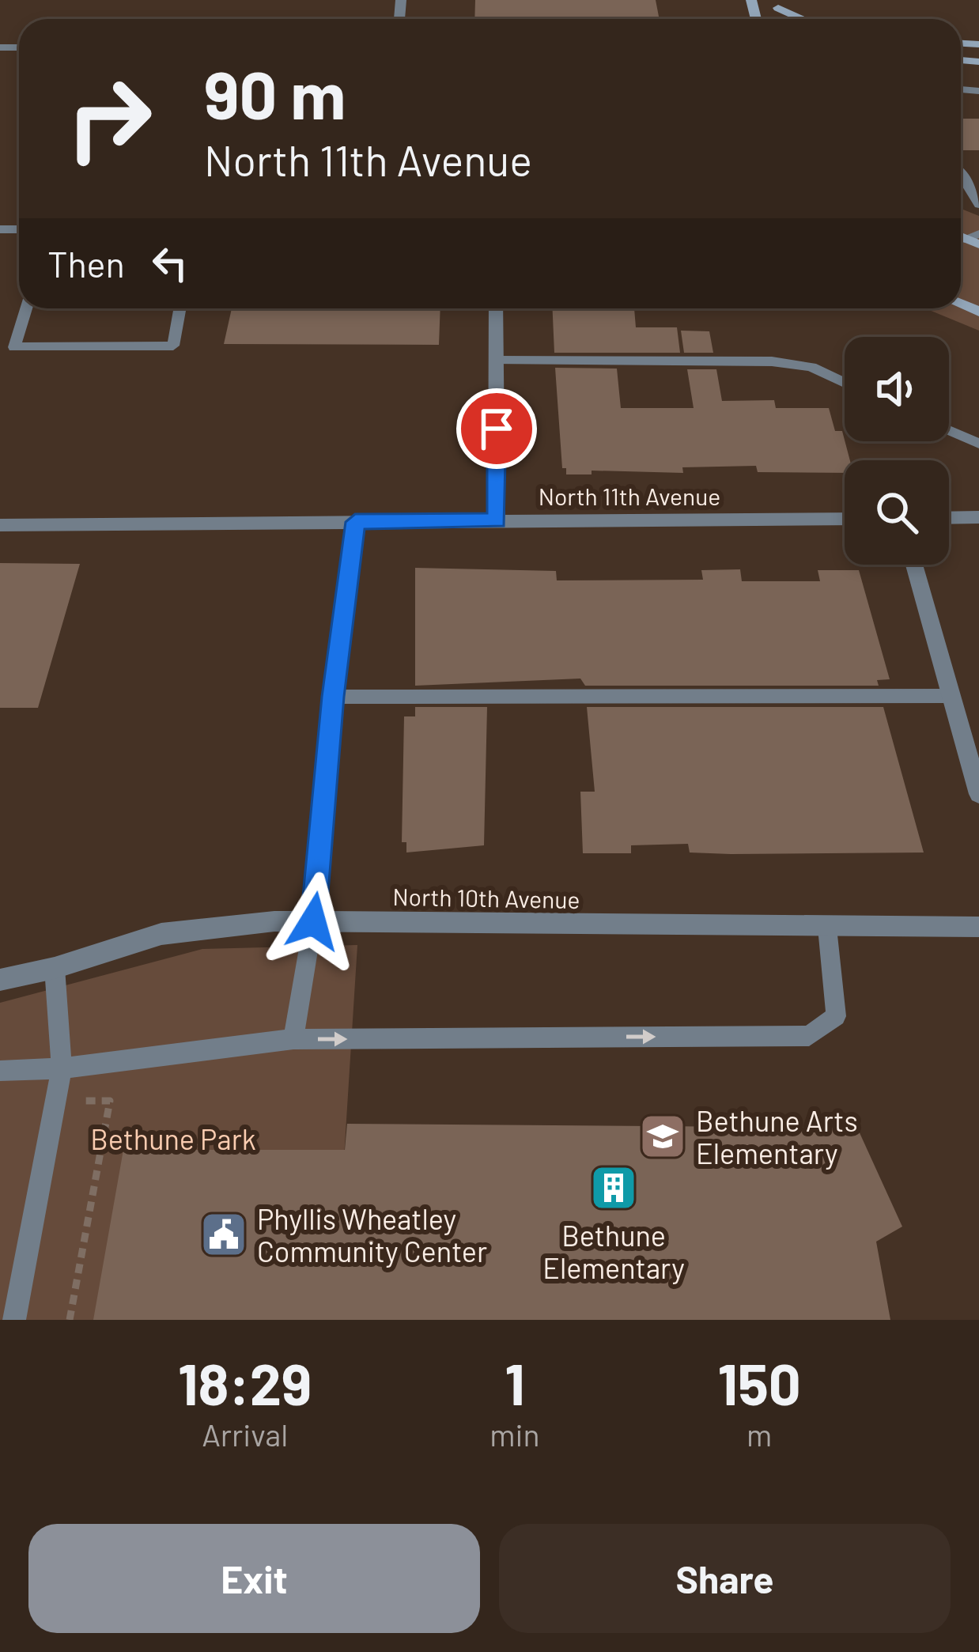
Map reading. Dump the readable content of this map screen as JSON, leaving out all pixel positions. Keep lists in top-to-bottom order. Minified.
{"streets":{"street":["North 11th Avenue","North 10th Avenue"]},"parks":["Bethune Park"],"places":{"school or university":["Bethune Arts Elementary"],"building":["Bethune Elementary"],"public building":["Phyllis Wheatley Community Center"]},"page":{"turn":["90 m","North 11th Avenue"],"then":"Then","eta":["18:29","Arrival","1","min","150","m"],"buttons":["Exit","Share"]}}
